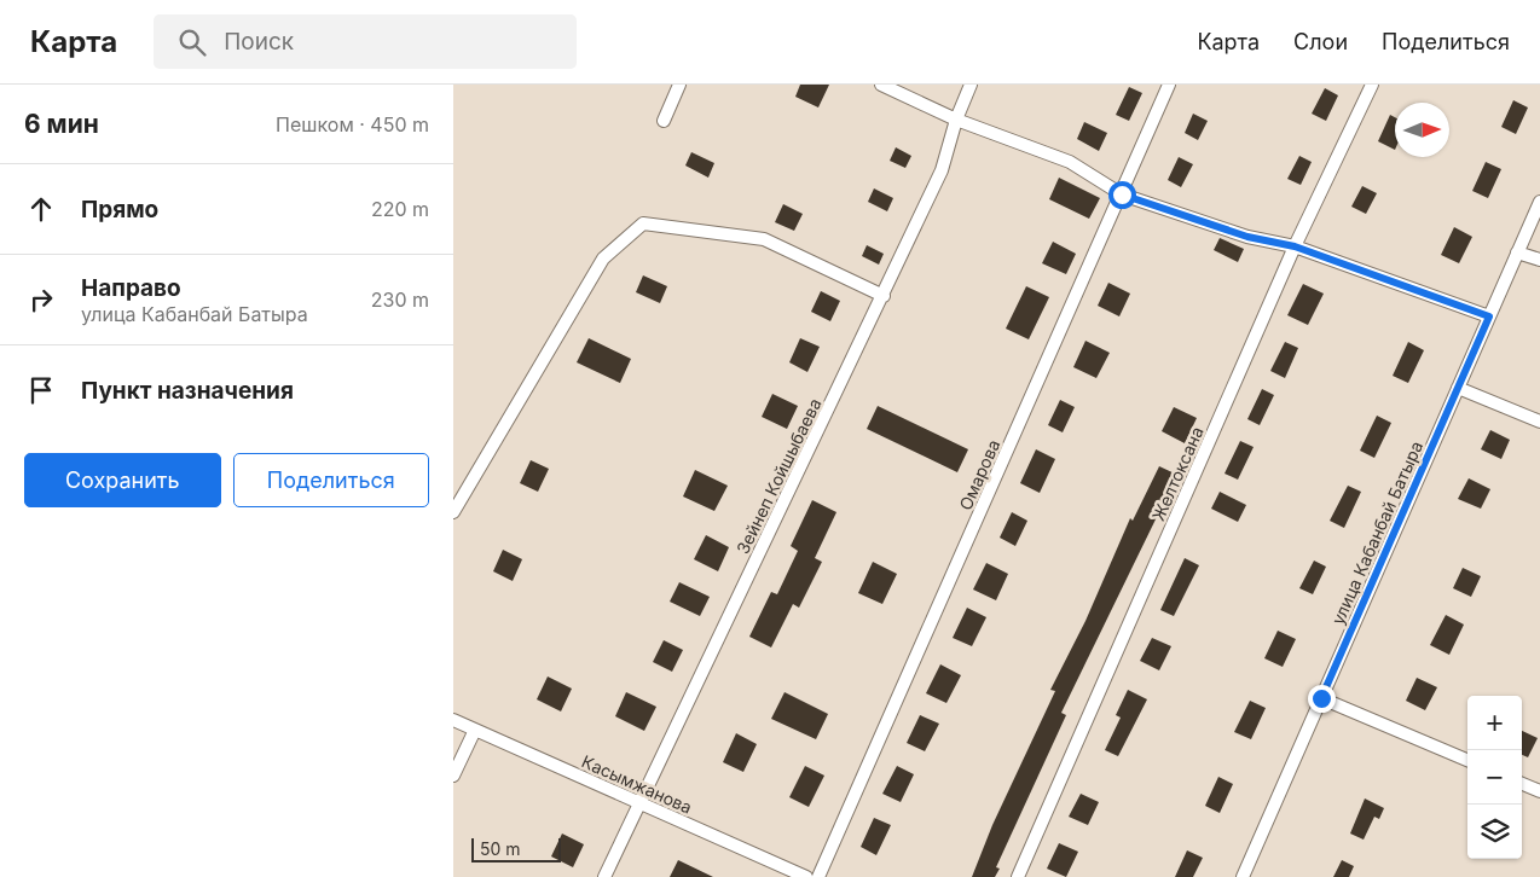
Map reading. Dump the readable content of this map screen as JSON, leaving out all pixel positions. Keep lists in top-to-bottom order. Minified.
{"streets":{"street":["Желтоксана","Омарова","Зейнеп Койшыбаева","улица Кабанбай Батыра","Касымжанова"]},"crossings":[["Зейнеп Койшыбаева","Касымжанова"]],"scale_bar":"50 m","north":"right","page":{"header":"Карта","search":"Поиск","nav":["Карта","Слои","Поделиться"],"heading":["6 мин","Пешком · 450 m"],"list":[["Прямо","220 m"],["Направо","улица Кабанбай Батыра","230 m"],"Пункт назначения"],"buttons":["Сохранить","Поделиться"],"map_buttons":["+","−"],"scale":"50 m"}}
